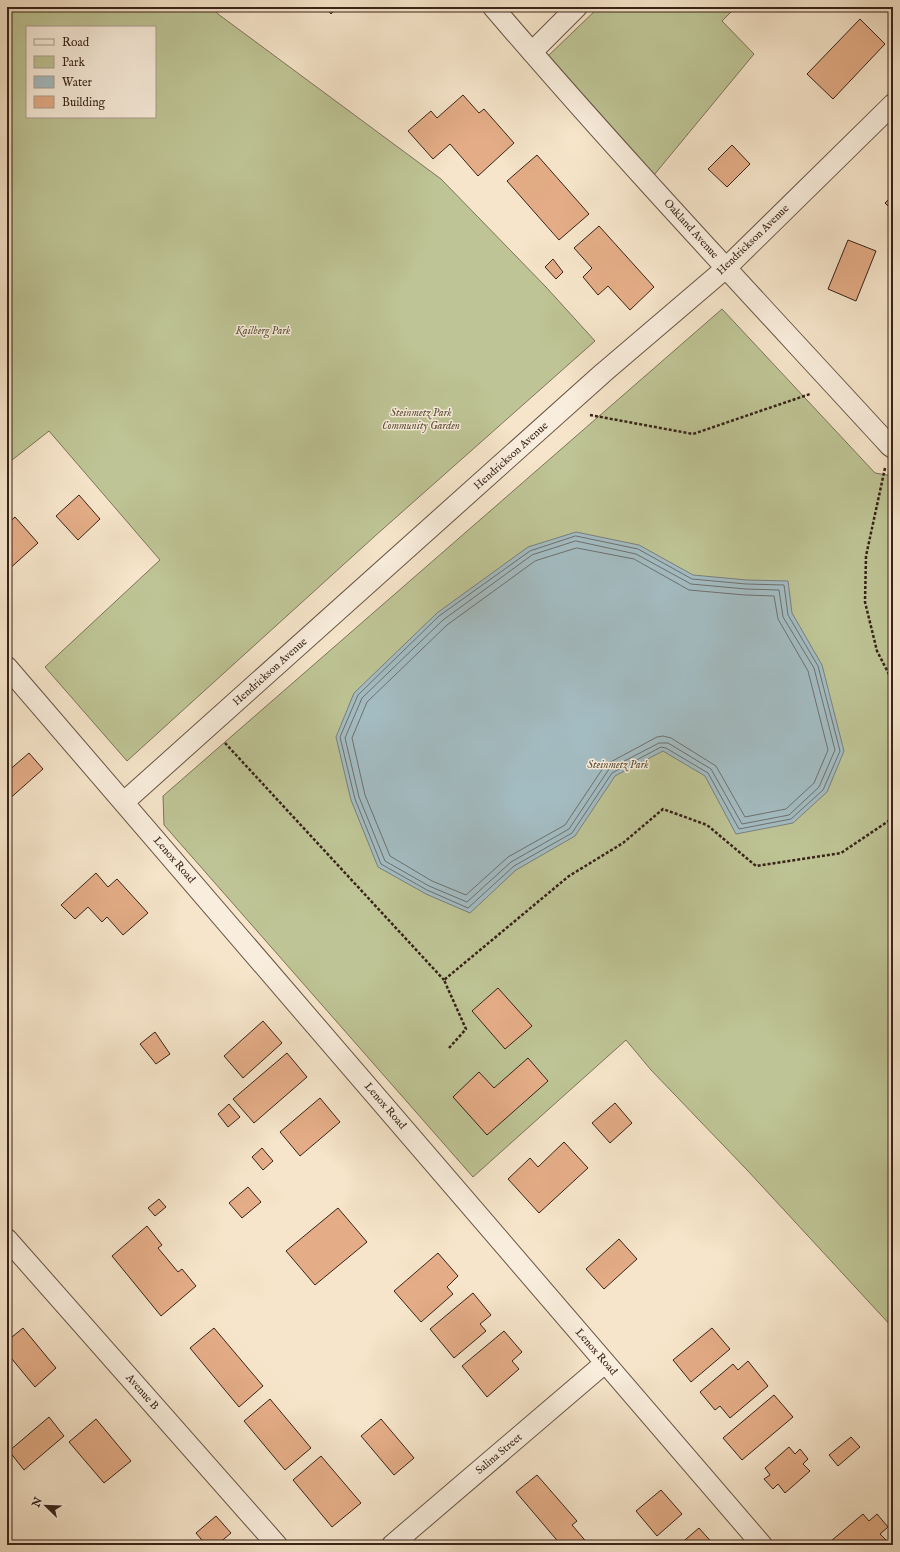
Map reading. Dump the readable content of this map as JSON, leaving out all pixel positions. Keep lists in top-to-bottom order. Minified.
{"streets":{"street":["Oakland Avenue","Hendrickson Avenue","Lenox Road","Avenue B","Salina Street"]},"crossings":[["Oakland Avenue","Hendrickson Avenue"],["Hendrickson Avenue","Lenox Road"],["Lenox Road","Salina Street"]],"parks":["Kailberg Park","Steinmetz Park Community Garden","Steinmetz Park"],"legend":["Road","Park","Water","Building"],"north":"top left"}
